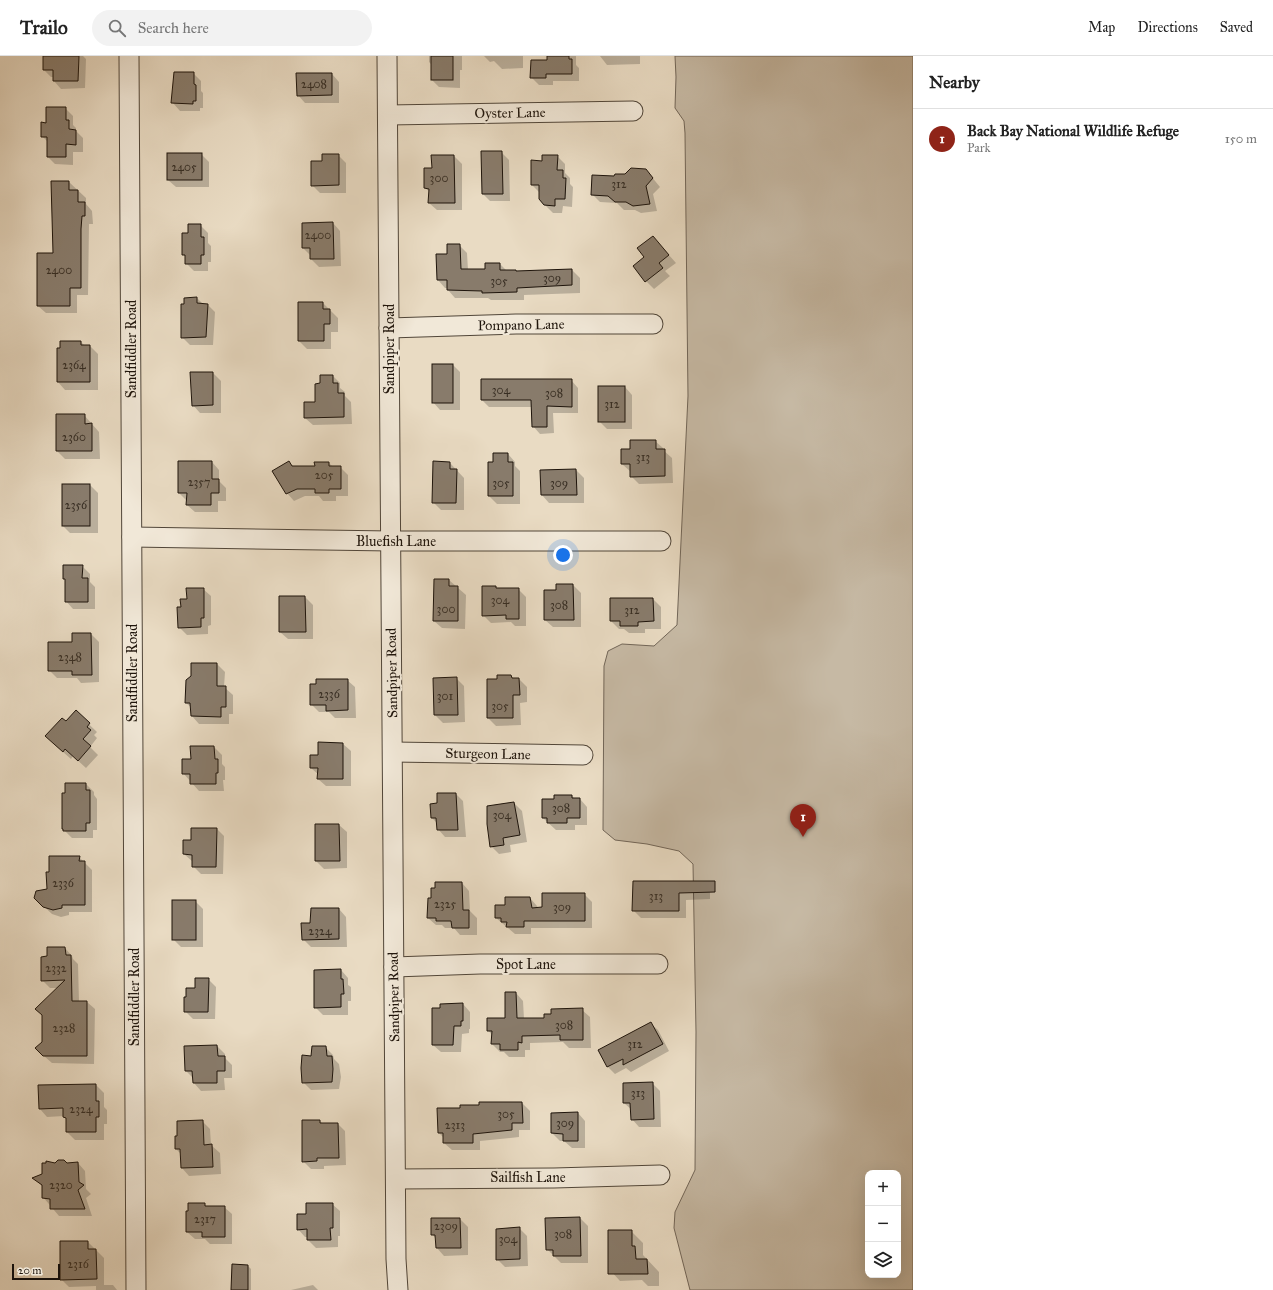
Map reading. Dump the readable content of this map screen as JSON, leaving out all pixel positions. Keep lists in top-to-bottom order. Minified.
{"streets":{"street":["Oyster Lane","Pompano Lane","Sandfiddler Road","Sandpiper Road","Bluefish Lane","Sturgeon Lane","Spot Lane","Sailfish Lane"]},"crossings":[["Oyster Lane","Sandpiper Road"],["Pompano Lane","Sandpiper Road"],["Sandfiddler Road","Bluefish Lane"],["Sandpiper Road","Bluefish Lane"],["Sandpiper Road","Sturgeon Lane"],["Sandpiper Road","Spot Lane"],["Sandpiper Road","Sailfish Lane"]],"house_numbers":["2408","2405","300","312","2400","2400","309","305","2364","304","308","312","2360","313","205","2357","305","309","2356","304","308","300","312","2348","2336","301","305","308","304","2336","313","2325","309","2324","2332","308","2328","312","313","2324","305","309","2313","2320","2317","2309","308","304","2316"],"scale_bar":"20 m","page":{"header":"Trailo","search":"Search here","nav":["Map","Directions","Saved"],"heading":"Nearby","list":[{"mark":"1","name":"Back Bay National Wildlife Refuge","note":"Park","value":"150 m"}],"pins":"1","map_buttons":["+","−"],"scale":"20 m"}}
